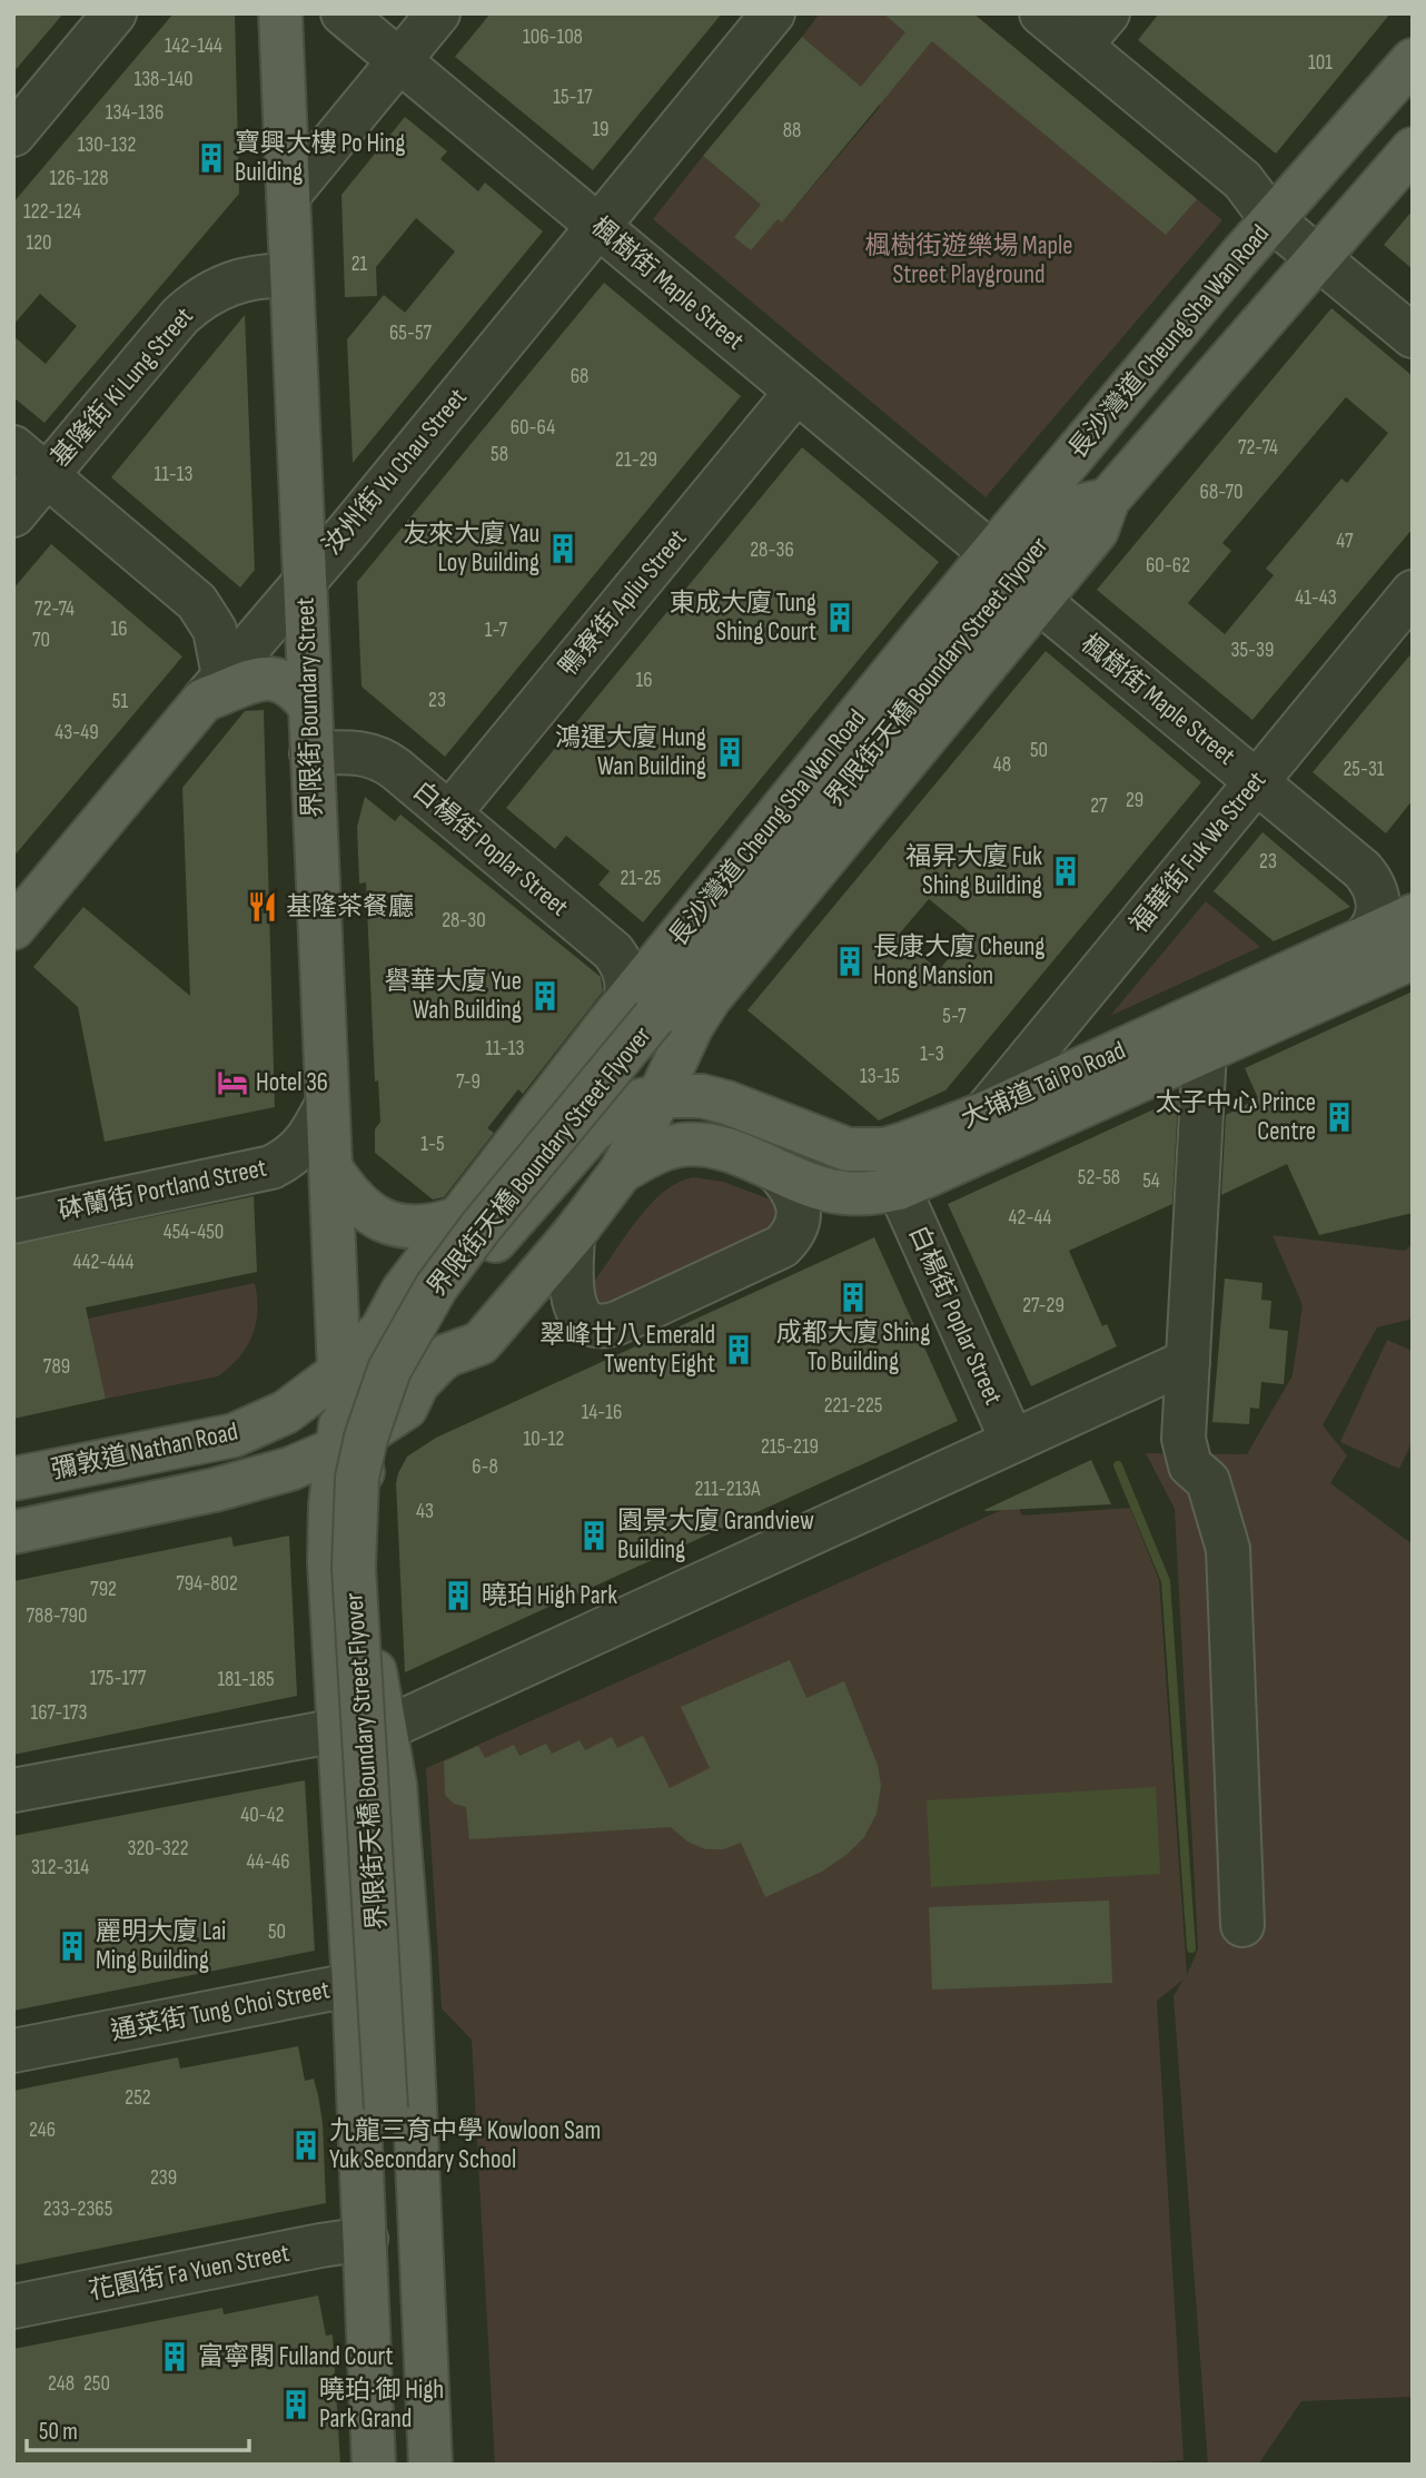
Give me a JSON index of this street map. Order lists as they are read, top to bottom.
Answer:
{
  "streets": {
    "main road": [
      "長沙灣道 Cheung Sha Wan Road",
      "汝州街 Yu Chau Street",
      "界限街天橋 Boundary Street Flyover",
      "界限街 Boundary Street",
      "大埔道 Tai Po Road",
      "彌敦道 Nathan Road"
    ],
    "street": [
      "楓樹街 Maple Street",
      "基隆街 Ki Lung Street",
      "鴨寮街 Apliu Street",
      "白楊街 Poplar Street",
      "福華街 Fuk Wa Street",
      "砵蘭街 Portland Street",
      "通菜街 Tung Choi Street",
      "花園街 Fa Yuen Street"
    ]
  },
  "crossings": [
    ["楓樹街 Maple Street", "長沙灣道 Cheung Sha Wan Road"],
    ["楓樹街 Maple Street", "汝州街 Yu Chau Street"],
    ["楓樹街 Maple Street", "鴨寮街 Apliu Street"],
    ["楓樹街 Maple Street", "福華街 Fuk Wa Street"],
    ["楓樹街 Maple Street", "大埔道 Tai Po Road"],
    ["長沙灣道 Cheung Sha Wan Road", "白楊街 Poplar Street"],
    ["長沙灣道 Cheung Sha Wan Road", "彌敦道 Nathan Road"],
    ["基隆街 Ki Lung Street", "界限街 Boundary Street"],
    ["汝州街 Yu Chau Street", "界限街 Boundary Street"],
    ["鴨寮街 Apliu Street", "白楊街 Poplar Street"],
    ["界限街 Boundary Street", "白楊街 Poplar Street"],
    ["界限街 Boundary Street", "砵蘭街 Portland Street"],
    ["界限街 Boundary Street", "彌敦道 Nathan Road"],
    ["界限街 Boundary Street", "通菜街 Tung Choi Street"],
    ["界限街 Boundary Street", "花園街 Fa Yuen Street"],
    ["白楊街 Poplar Street", "大埔道 Tai Po Road"],
    ["福華街 Fuk Wa Street", "大埔道 Tai Po Road"]
  ],
  "parks": ["楓樹街遊樂場 Maple Street Playground"],
  "places": {
    "building": [
      "寶興大樓 Po Hing Building",
      "友來大廈 Yau Loy Building",
      "東成大廈 Tung Shing Court",
      "鴻運大廈 Hung Wan Building",
      "福昇大廈 Fuk Shing Building",
      "長康大廈 Cheung Hong Mansion",
      "譽華大廈 Yue Wah Building",
      "太子中心 Prince Centre",
      "成都大廈 Shing To Building",
      "翠峰廿八 Emerald Twenty Eight",
      "園景大廈 Grandview Building",
      "曉珀 High Park",
      "麗明大廈 Lai Ming Building",
      "九龍三育中學 Kowloon Sam Yuk Secondary School",
      "富寧閣 Fulland Court",
      "曉珀·御 High Park Grand"
    ],
    "restaurant": ["基隆茶餐廳"],
    "hotel": ["Hotel 36"]
  },
  "house_numbers": [
    "106-108",
    "142-144",
    "101",
    "138-140",
    "15-17",
    "134-136",
    "19",
    "88",
    "130-132",
    "126-128",
    "122-124",
    "120",
    "21",
    "65-57",
    "68",
    "60-64",
    "72-74",
    "58",
    "21-29",
    "11-13",
    "68-70",
    "47",
    "28-36",
    "60-62",
    "41-43",
    "72-74",
    "16",
    "1-7",
    "70",
    "35-39",
    "16",
    "23",
    "51",
    "43-49",
    "50",
    "48",
    "25-31",
    "29",
    "27",
    "23",
    "21-25",
    "28-30",
    "5-7",
    "11-13",
    "1-3",
    "13-15",
    "7-9",
    "1-5",
    "52-58",
    "54",
    "42-44",
    "454-450",
    "442-444",
    "27-29",
    "789",
    "221-225",
    "14-16",
    "10-12",
    "215-219",
    "6-8",
    "211-213A",
    "43",
    "794-802",
    "792",
    "788-790",
    "175-177",
    "181-185",
    "167-173",
    "40-42",
    "320-322",
    "44-46",
    "312-314",
    "50",
    "252",
    "246",
    "239",
    "233-2365",
    "248",
    "250"
  ],
  "scale_bar": "50 m"
}
